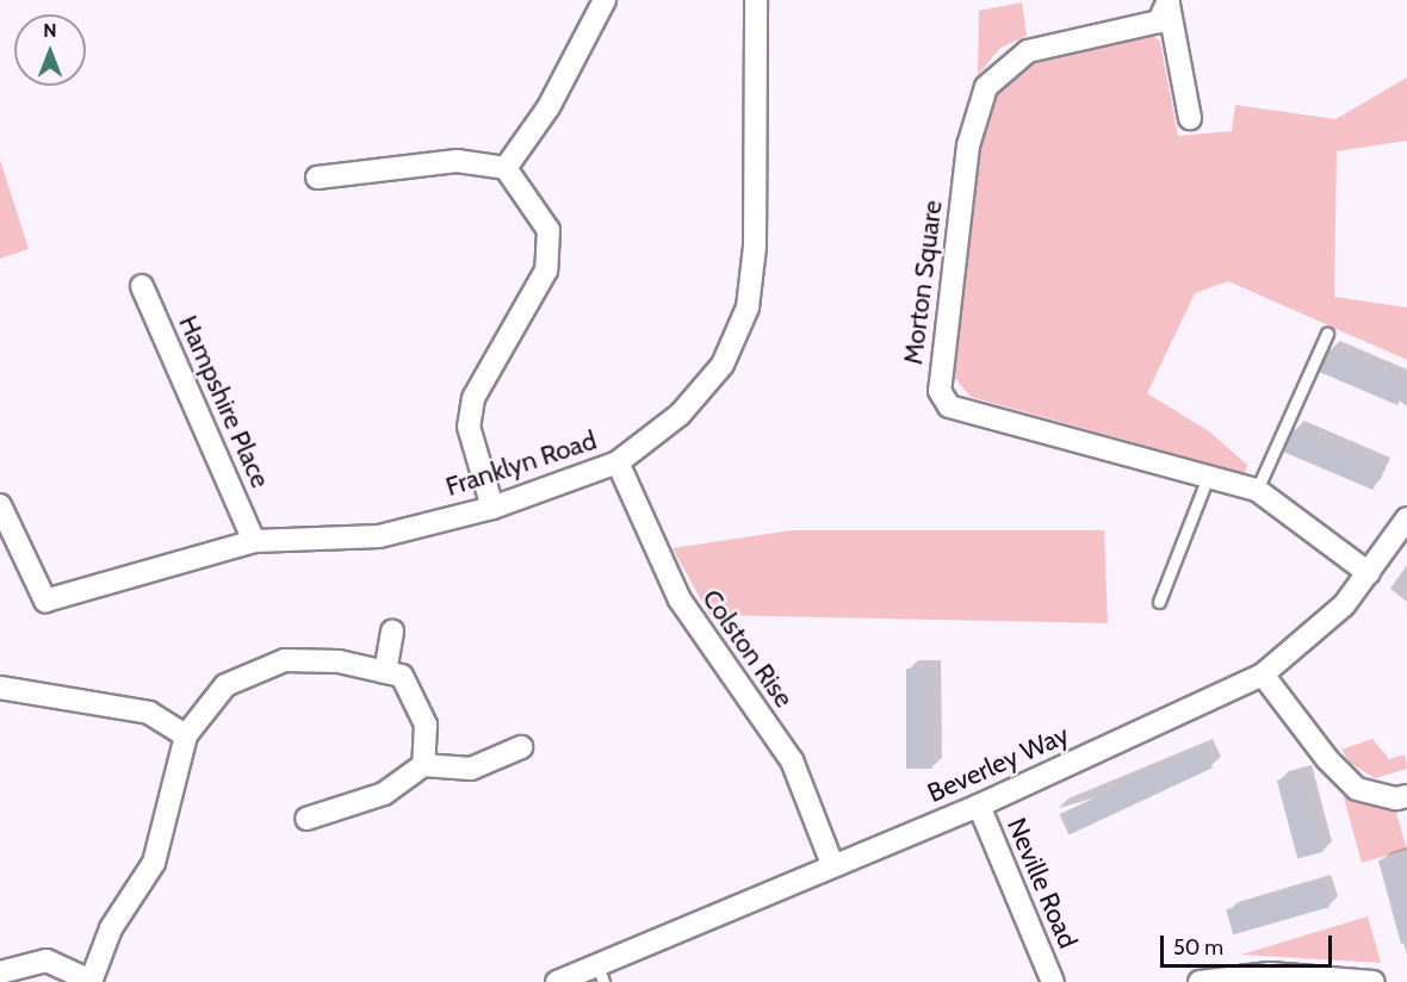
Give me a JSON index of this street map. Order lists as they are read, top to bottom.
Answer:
{
  "streets": {
    "street": [
      "Morton Square",
      "Hampshire Place",
      "Franklyn Road",
      "Colston Rise",
      "Beverley Way",
      "Neville Road"
    ]
  },
  "crossings": [
    ["Morton Square", "Beverley Way"],
    ["Hampshire Place", "Franklyn Road"],
    ["Franklyn Road", "Colston Rise"],
    ["Colston Rise", "Beverley Way"],
    ["Beverley Way", "Neville Road"]
  ],
  "scale_bar": "50 m",
  "north": "top"
}
